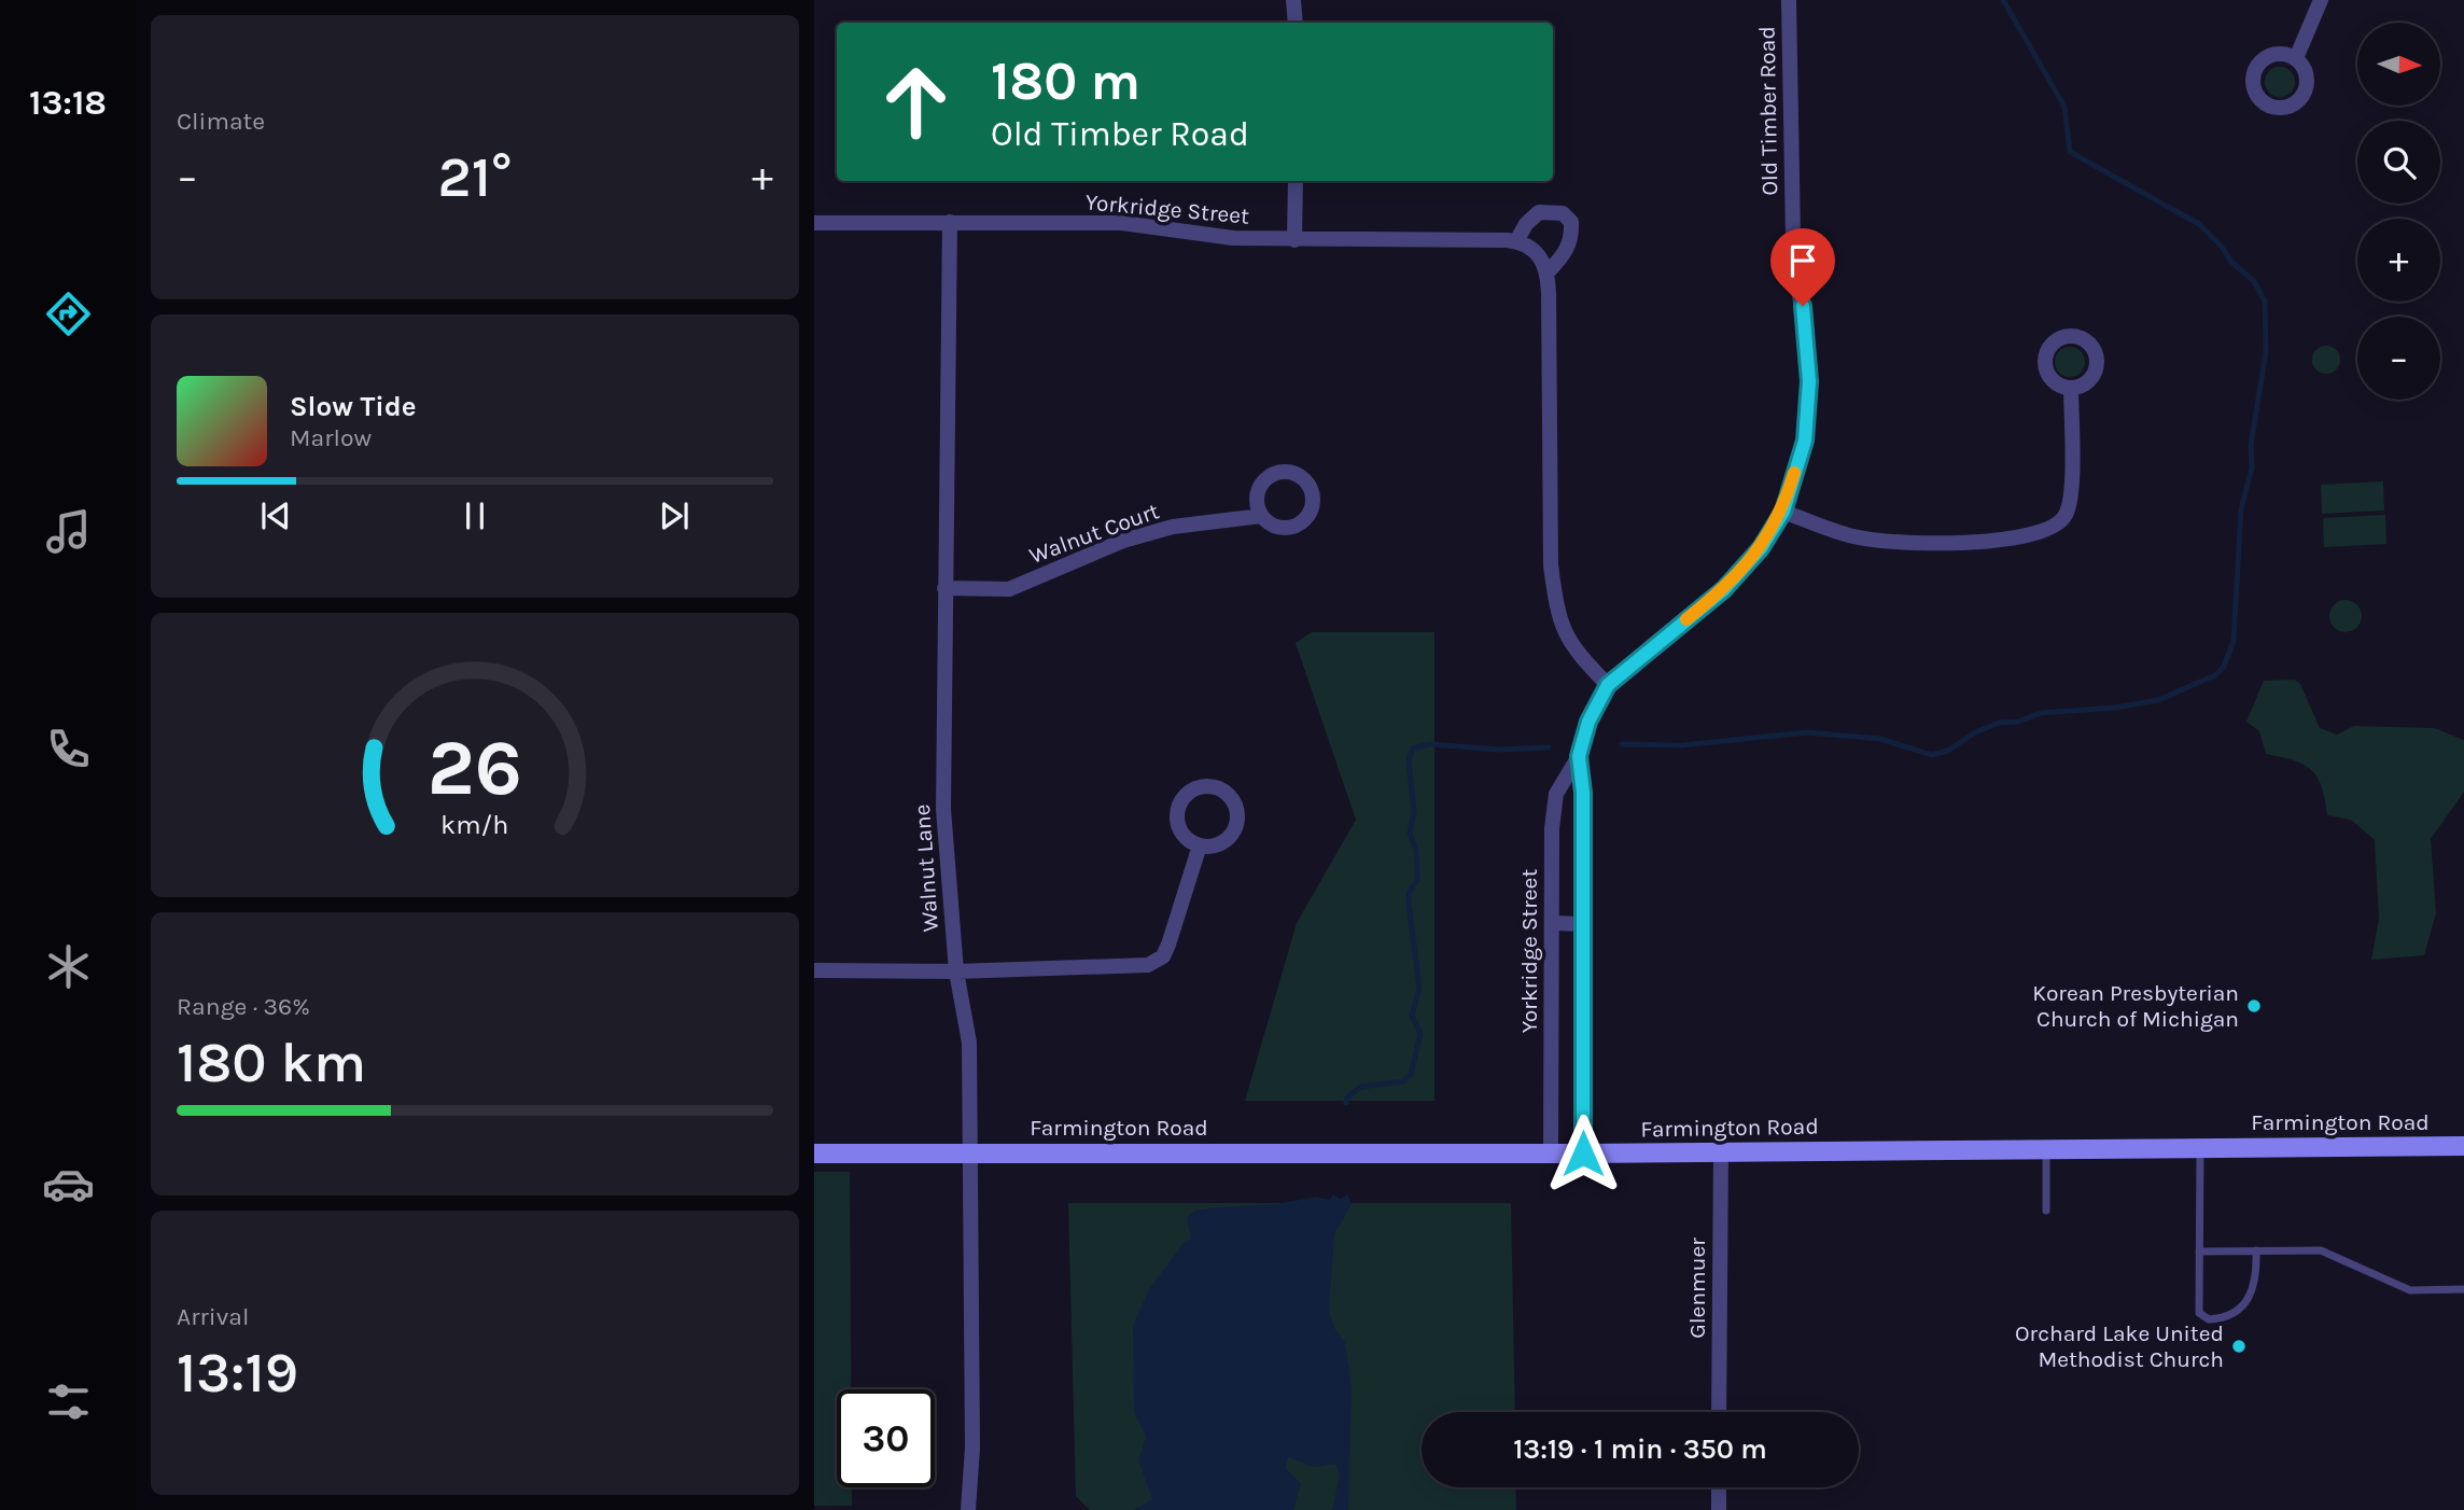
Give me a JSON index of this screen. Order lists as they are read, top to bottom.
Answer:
{
  "streets": {
    "street": [
      "Old Timber Road",
      "Yorkridge Street",
      "Walnut Court",
      "Walnut Lane",
      "Farmington Road",
      "Glenmuer"
    ]
  },
  "crossings": [
    ["Old Timber Road", "Yorkridge Street"],
    ["Yorkridge Street", "Walnut Lane"],
    ["Yorkridge Street", "Farmington Road"],
    ["Walnut Court", "Walnut Lane"],
    ["Walnut Lane", "Farmington Road"],
    ["Farmington Road", "Glenmuer"]
  ],
  "places": ["Korean Presbyterian Church of Michigan", "Orchard Lake United Methodist Church"],
  "north": "right",
  "page": {
    "tabs": "13:18",
    "tile": [
      "Climate",
      ["Range · 36%", "180 km"],
      ["Arrival", "13:19"]
    ],
    "map_buttons": ["+", "−"],
    "turn": ["180 m", "Old Timber Road"],
    "heat": ["−", "21°", "+"],
    "song": ["Slow Tide", "Marlow"],
    "limit": "30",
    "trip": "13:19 · 1 min · 350 m",
    "gauge": ["26", "km/h"]
  }
}
